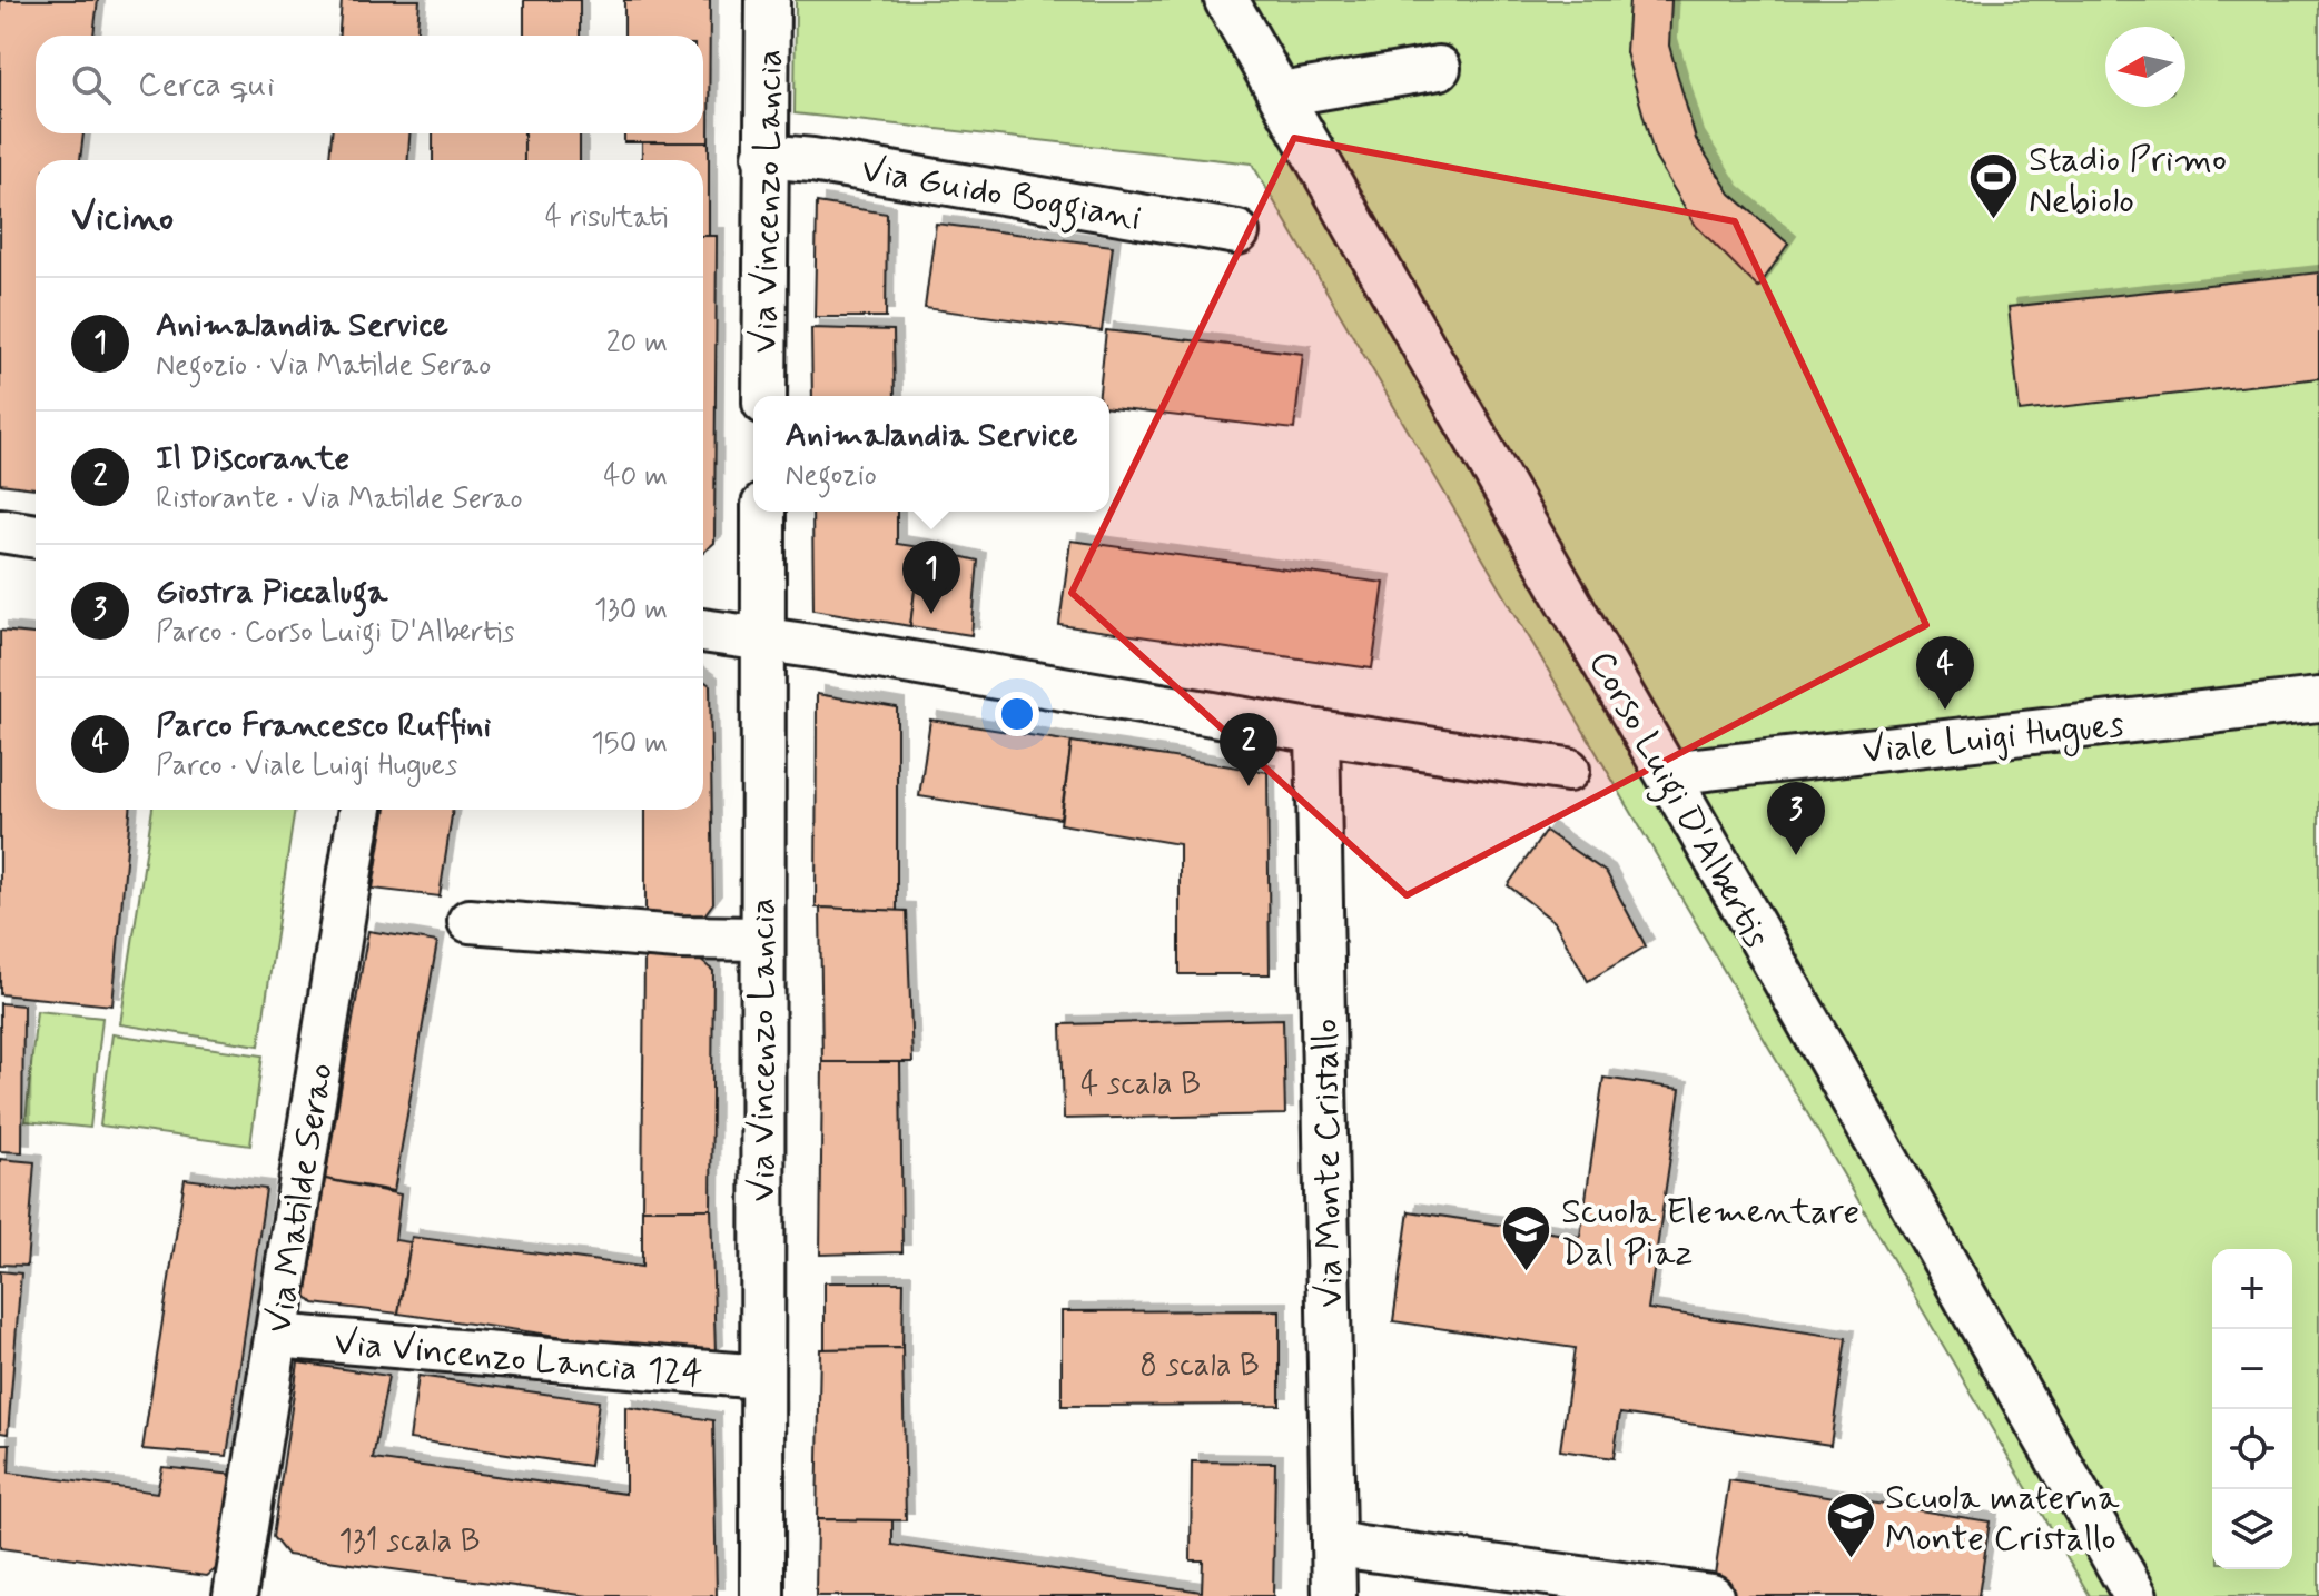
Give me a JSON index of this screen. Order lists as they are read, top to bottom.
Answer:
{
  "streets": {
    "street": [
      "Via Guido Boggiani",
      "Via Vincenzo Lancia",
      "Viale Luigi Hugues",
      "Corso Luigi D'Albertis",
      "Via Monte Cristallo",
      "Via Matilde Serao",
      "Via Vincenzo Lancia 124"
    ]
  },
  "crossings": [
    ["Via Guido Boggiani", "Via Vincenzo Lancia"],
    ["Via Vincenzo Lancia", "Via Vincenzo Lancia 124"],
    ["Viale Luigi Hugues", "Corso Luigi D'Albertis"],
    ["Via Matilde Serao", "Via Vincenzo Lancia 124"]
  ],
  "places": {
    "sports": ["Stadio Primo Nebiolo"],
    "school or university": ["Scuola Elementare Dal Piaz", "Scuola materna Monte Cristallo"]
  },
  "house_numbers": ["4 scala B", "8 scala B", "131 scala B"],
  "north": "left",
  "page": {
    "search": "Cerca qui",
    "heading": ["Vicino", "4 risultati"],
    "list": [
      {
        "mark": "1",
        "name": "Animalandia Service",
        "note": "Negozio · Via Matilde Serao",
        "value": "20 m"
      },
      {
        "mark": "2",
        "name": "Il Discorante",
        "note": "Ristorante · Via Matilde Serao",
        "value": "40 m"
      },
      {
        "mark": "3",
        "name": "Giostra Piccaluga",
        "note": "Parco · Corso Luigi D'Albertis",
        "value": "130 m"
      },
      {
        "mark": "4",
        "name": "Parco Francesco Ruffini",
        "note": "Parco · Viale Luigi Hugues",
        "value": "150 m"
      }
    ],
    "popup": ["Animalandia Service", "Negozio"],
    "pins": [
      "1",
      "4",
      "2",
      "3"
    ],
    "map_buttons": ["+", "−"]
  }
}
